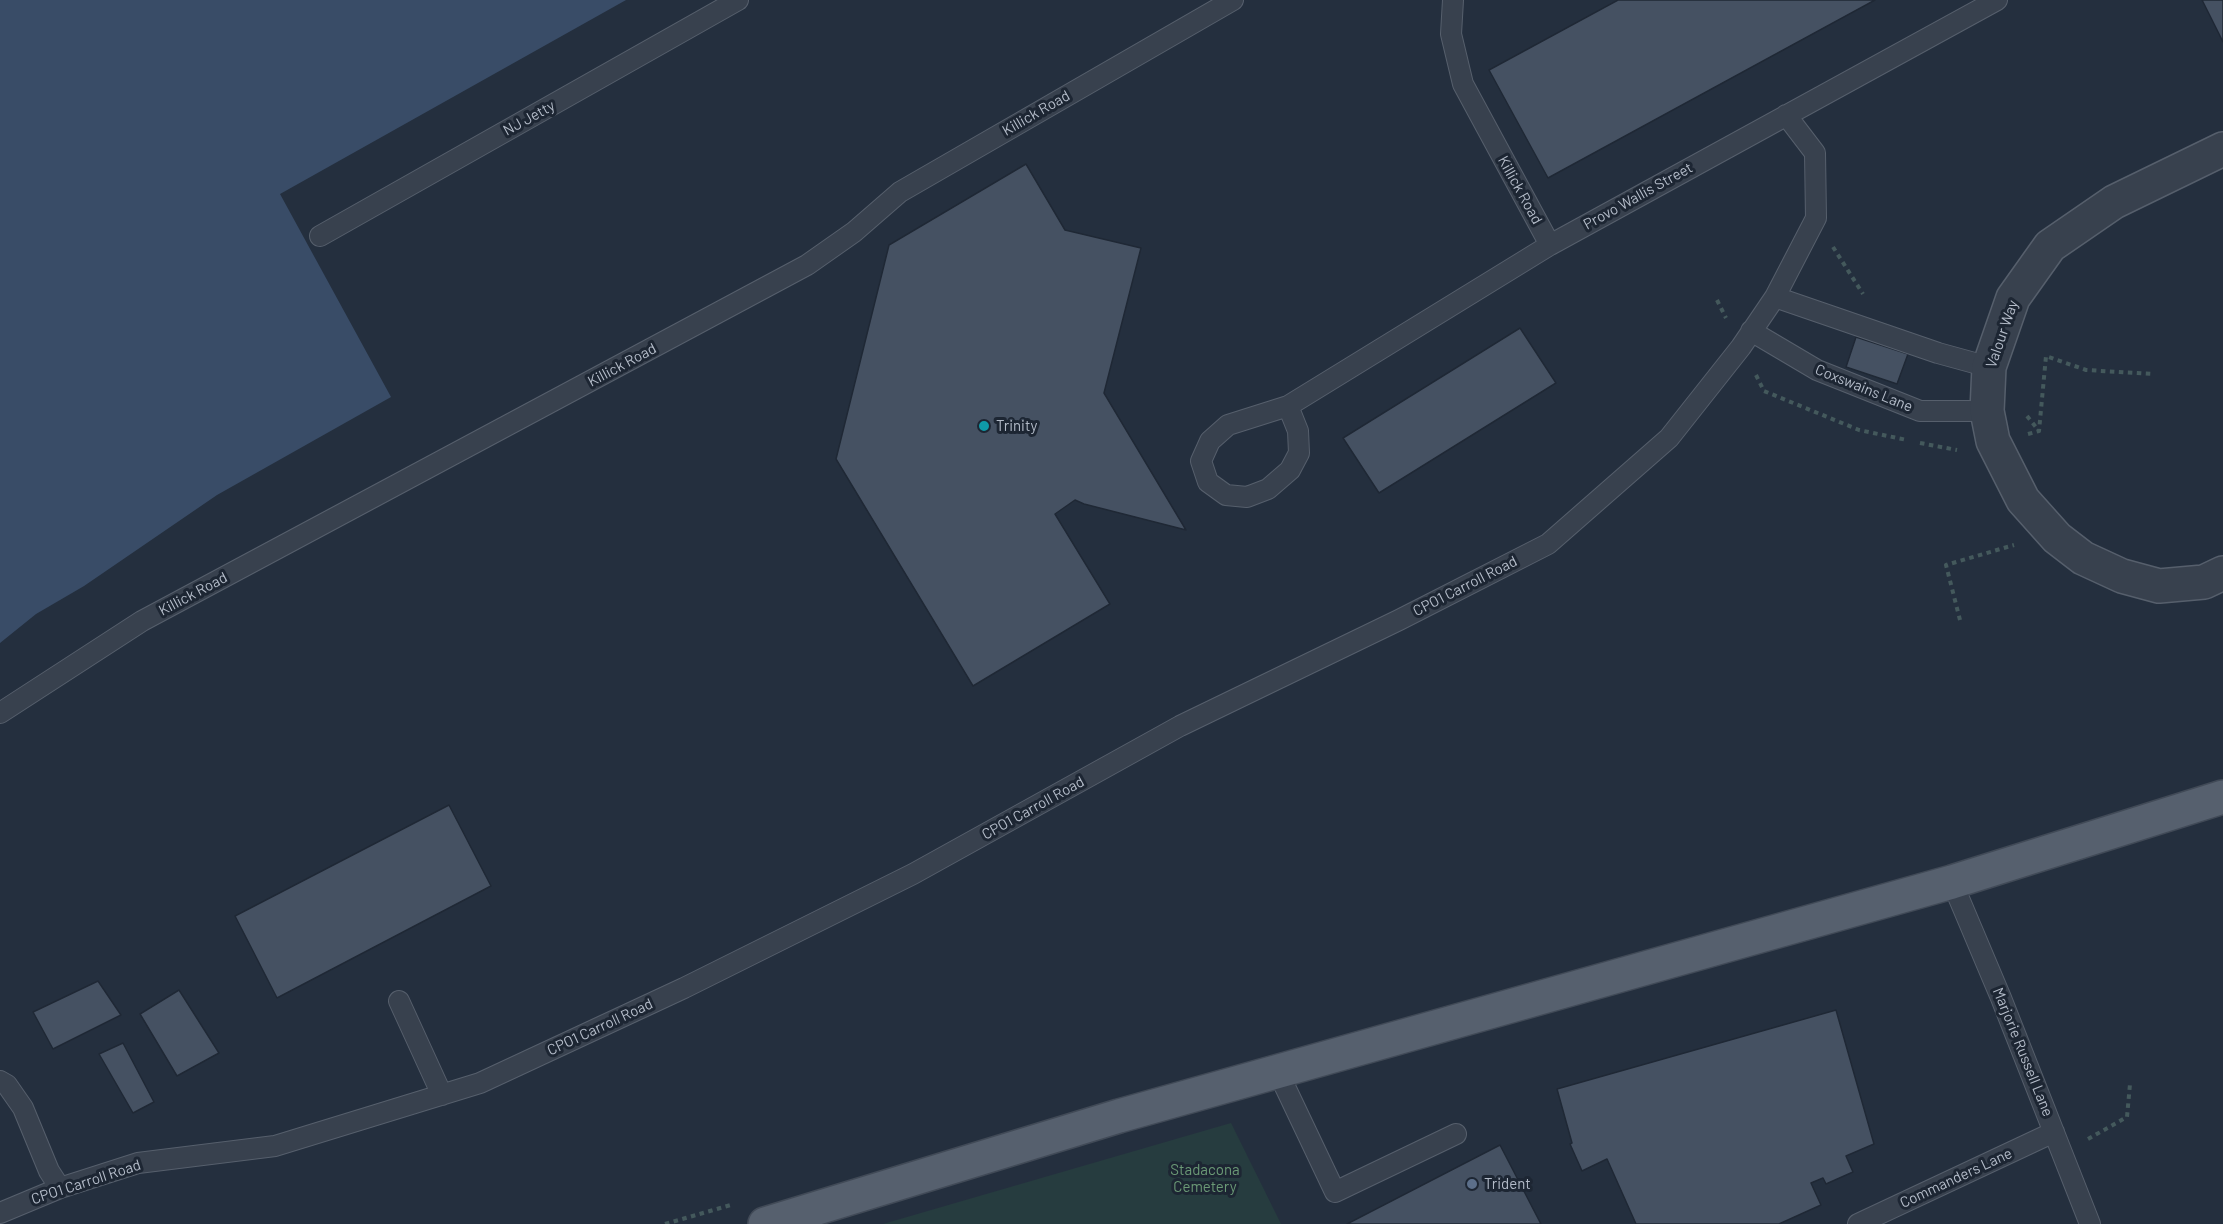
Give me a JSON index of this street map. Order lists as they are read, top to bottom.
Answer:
{
  "streets": {
    "street": ["Valour Way"],
    "lane": [
      "Killick Road",
      "NJ Jetty",
      "Provo Wallis Street",
      "Coxswains Lane",
      "CPO1 Carroll Road",
      "Marjorie Russell Lane",
      "Commanders Lane"
    ]
  },
  "crossings": [
    ["Killick Road", "Provo Wallis Street"],
    ["Provo Wallis Street", "CPO1 Carroll Road"],
    ["Valour Way", "Coxswains Lane"],
    ["Coxswains Lane", "CPO1 Carroll Road"],
    ["Marjorie Russell Lane", "Commanders Lane"]
  ],
  "parks": ["Stadacona Cemetery"],
  "places": ["Trinity", "Trident"]
}
